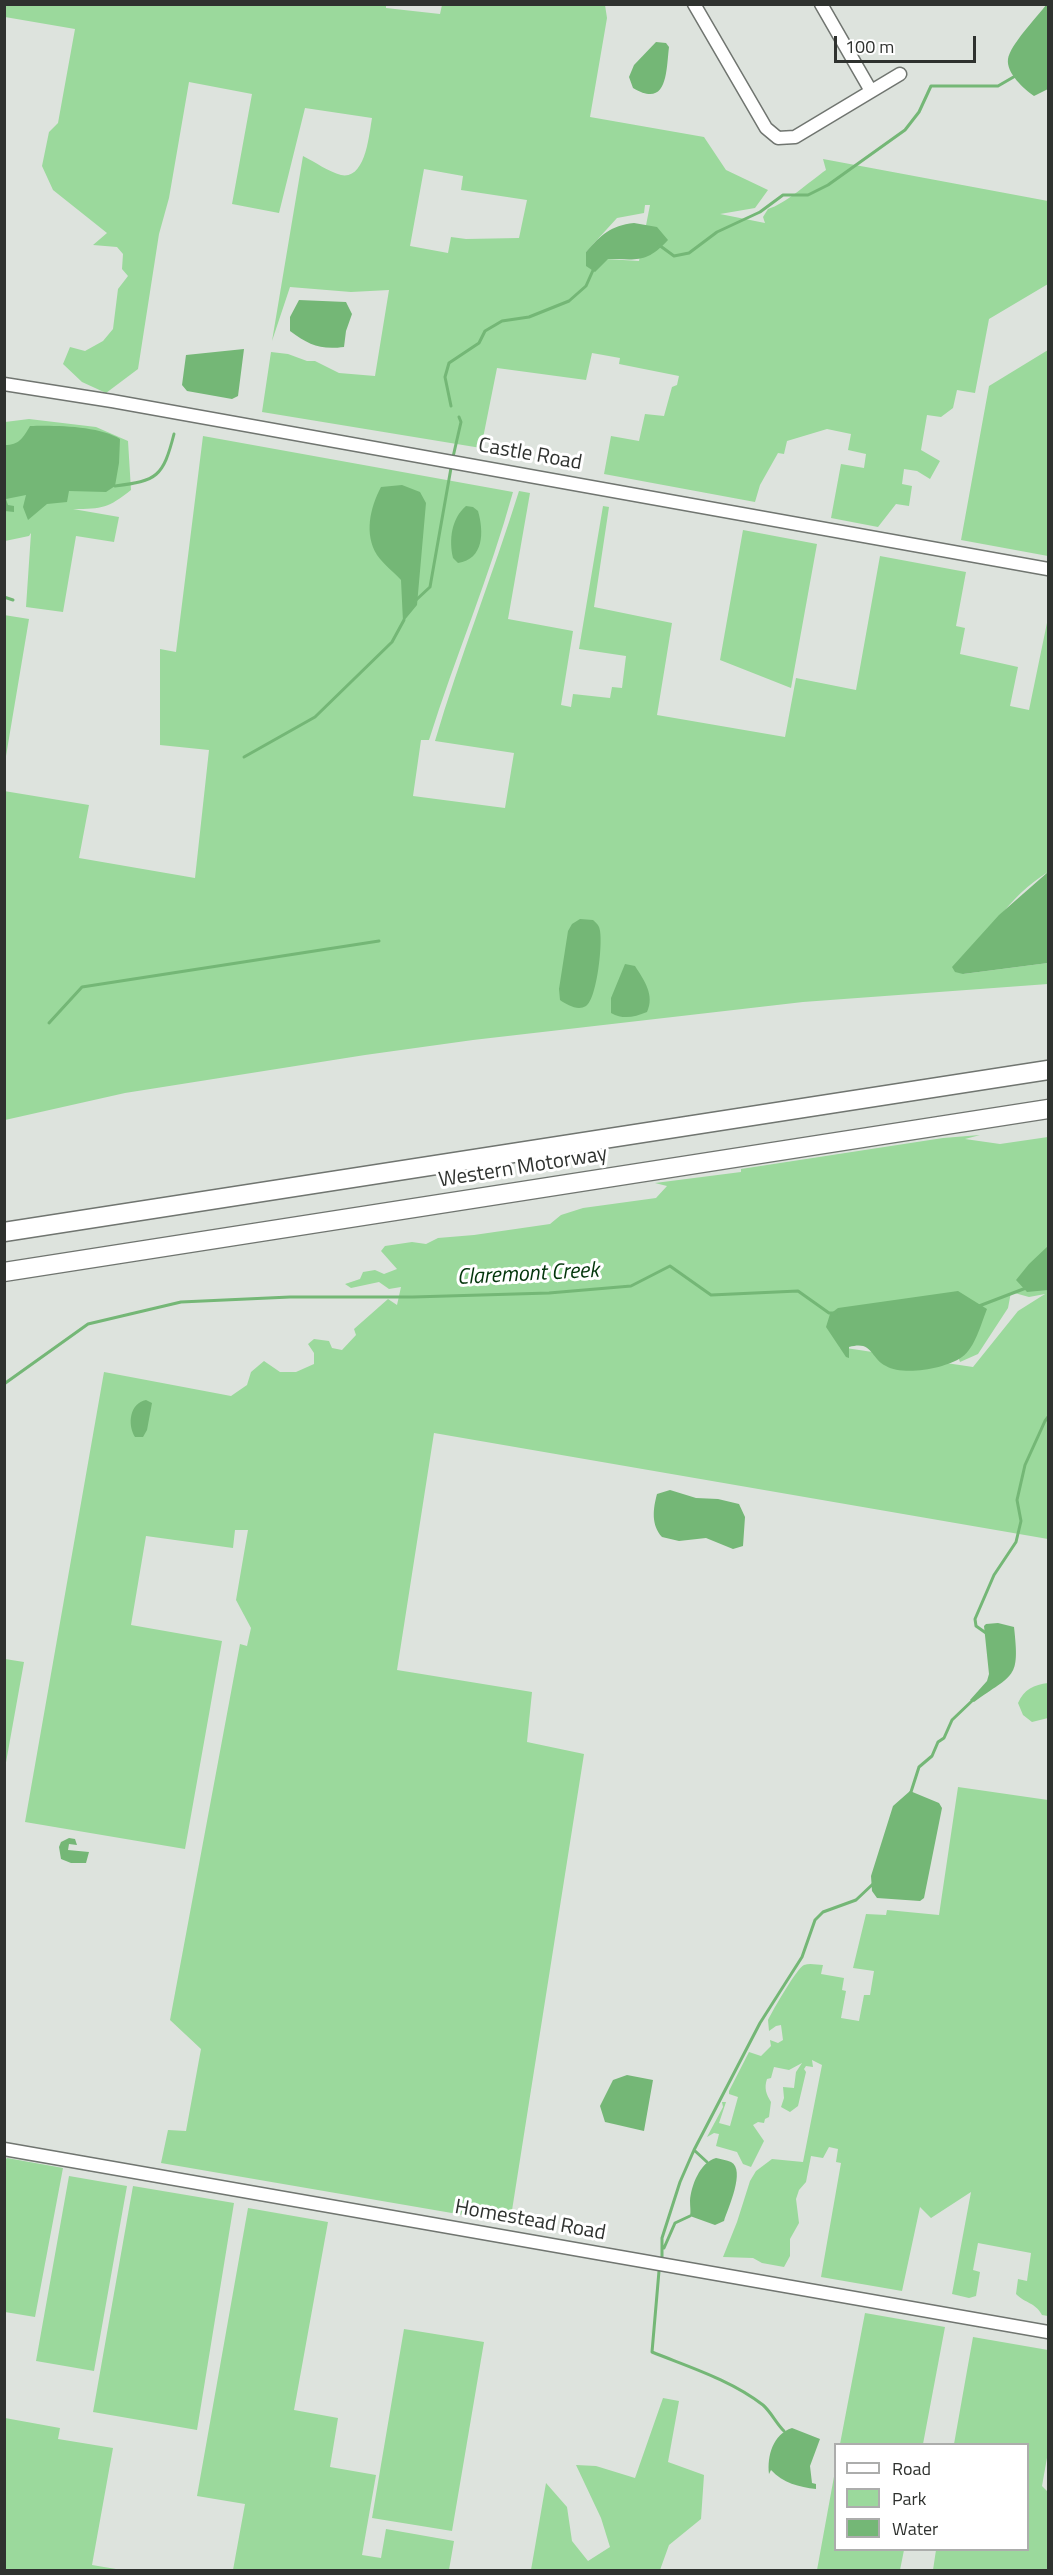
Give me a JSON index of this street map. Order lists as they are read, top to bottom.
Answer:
{
  "streets": {
    "highway": ["Western Motorway"],
    "street": ["Castle Road", "Homestead Road"]
  },
  "water": ["Claremont Creek"],
  "legend": ["Road", "Park", "Water"],
  "scale_bar": "100 m"
}
